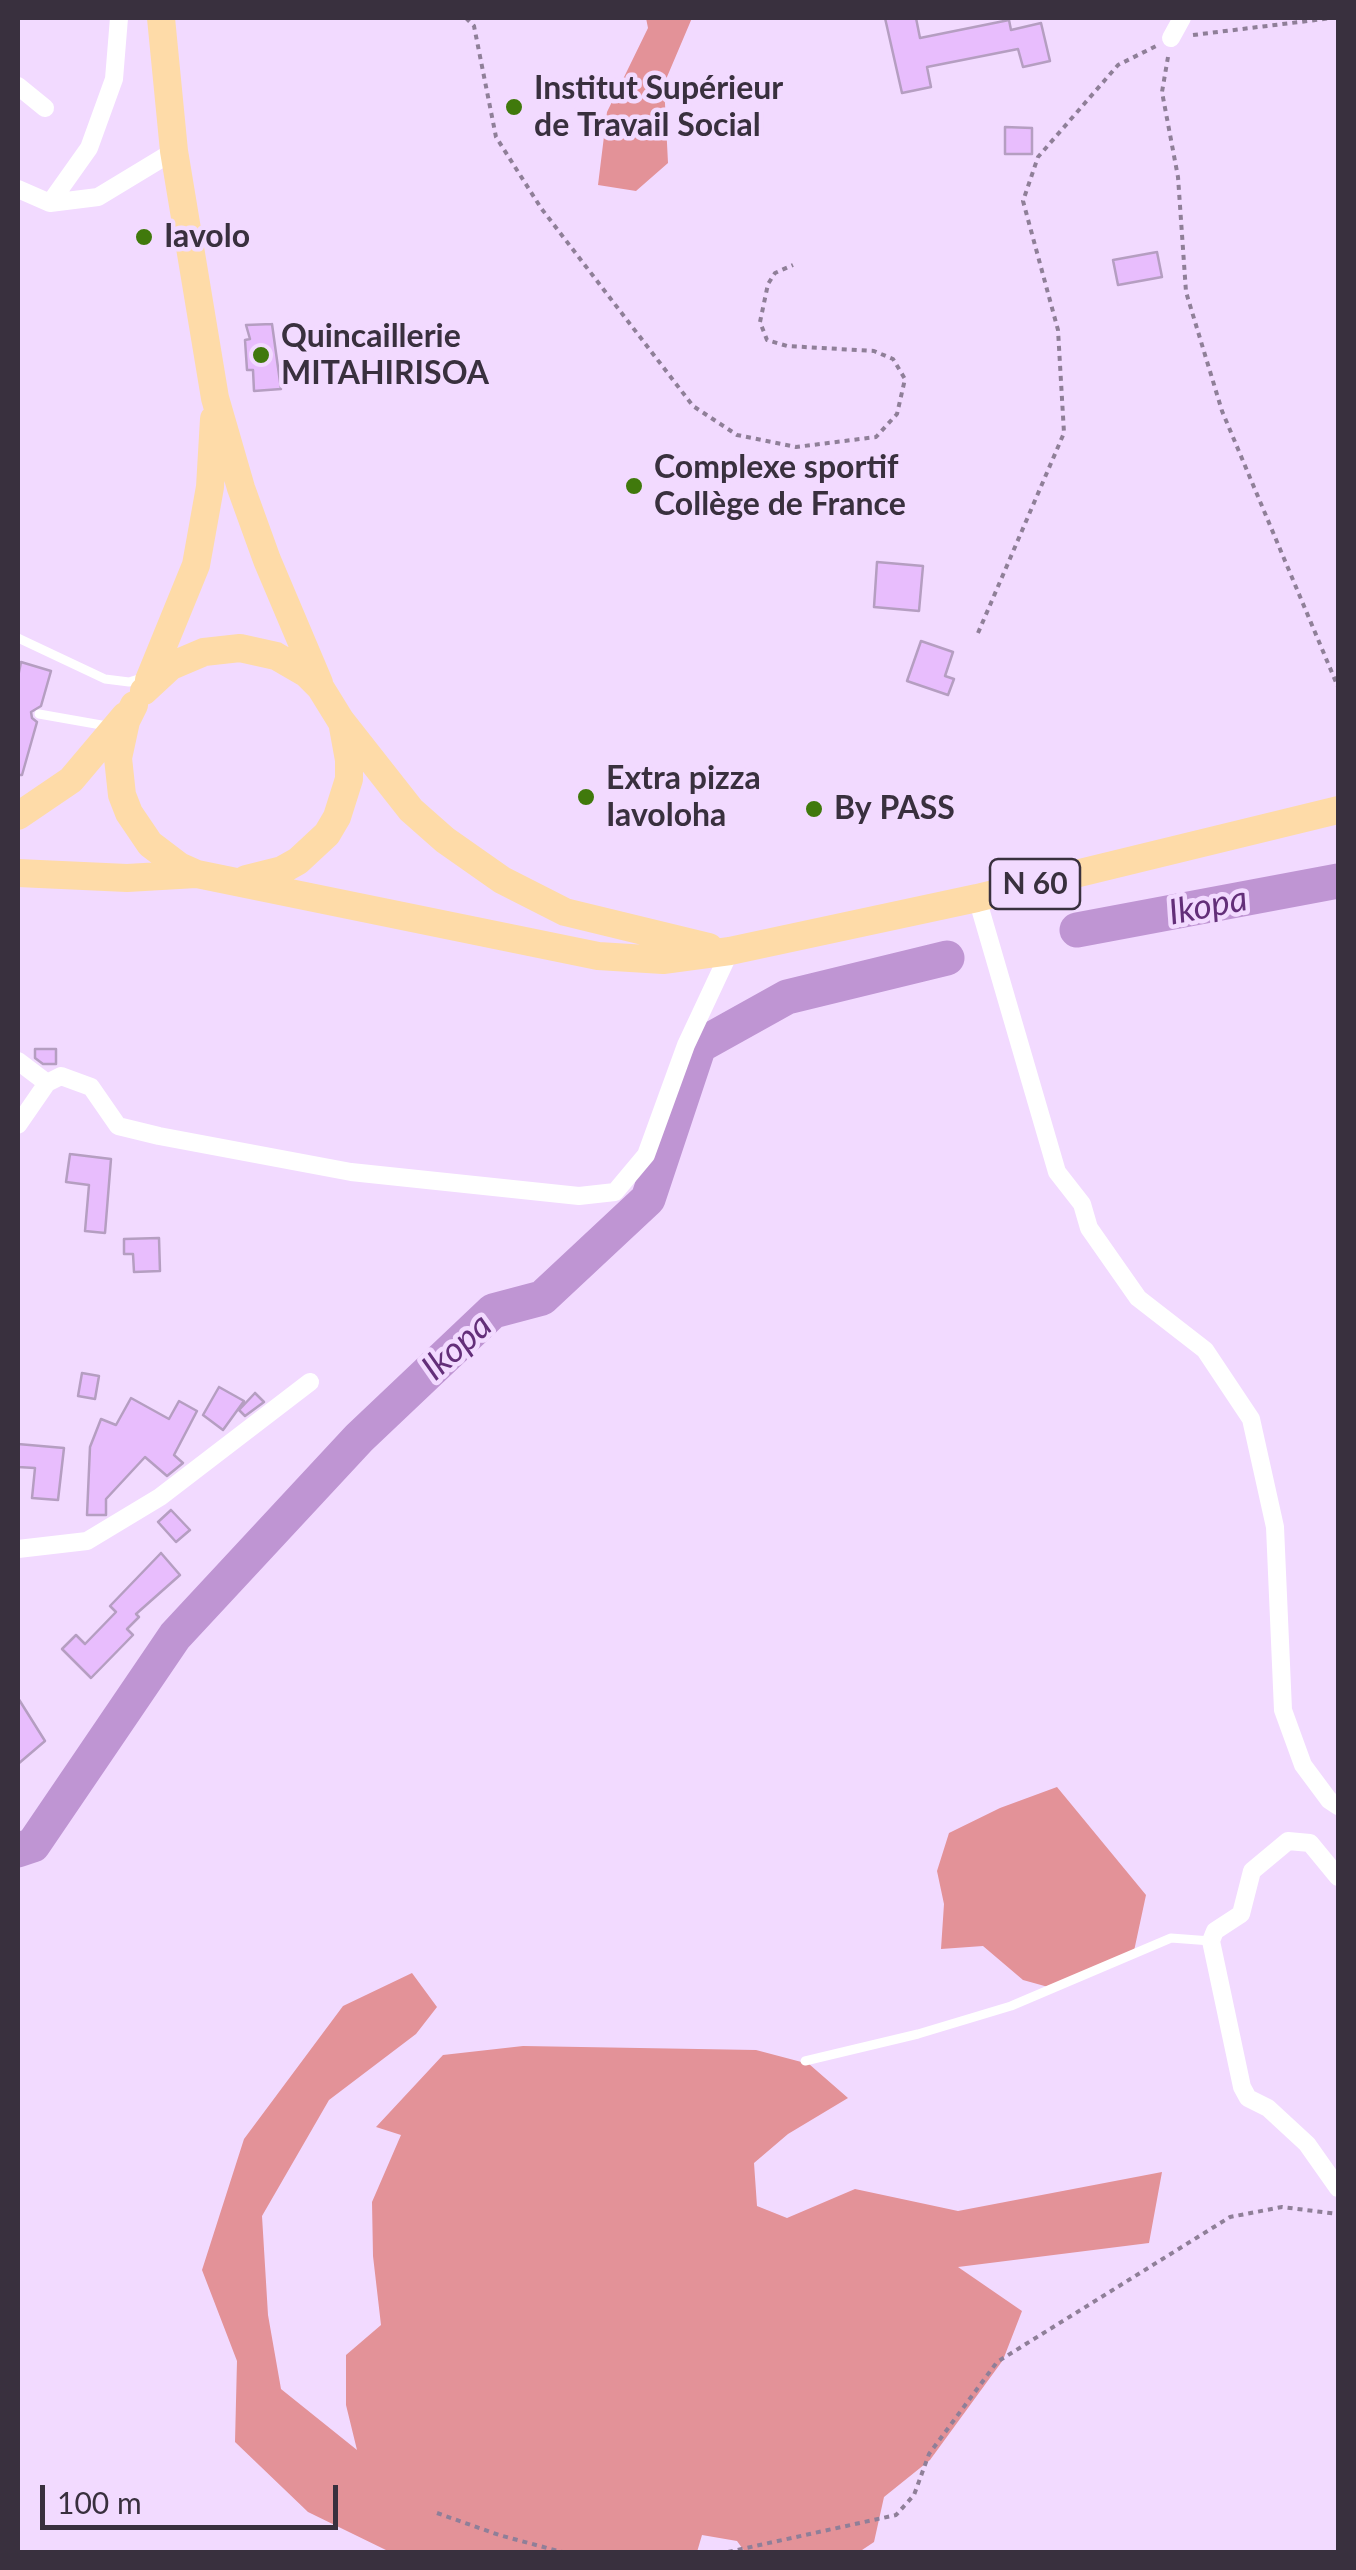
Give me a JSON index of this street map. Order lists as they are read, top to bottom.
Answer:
{
  "streets": {
    "main road": ["N 60"]
  },
  "water": ["Ikopa"],
  "places": [
    "Institut Supérieur de Travail Social",
    "Iavolo",
    "Quincaillerie MITAHIRISOA",
    "Complexe sportif Collège de France",
    "Extra pizza Iavoloha",
    "By PASS"
  ],
  "scale_bar": "100 m"
}
